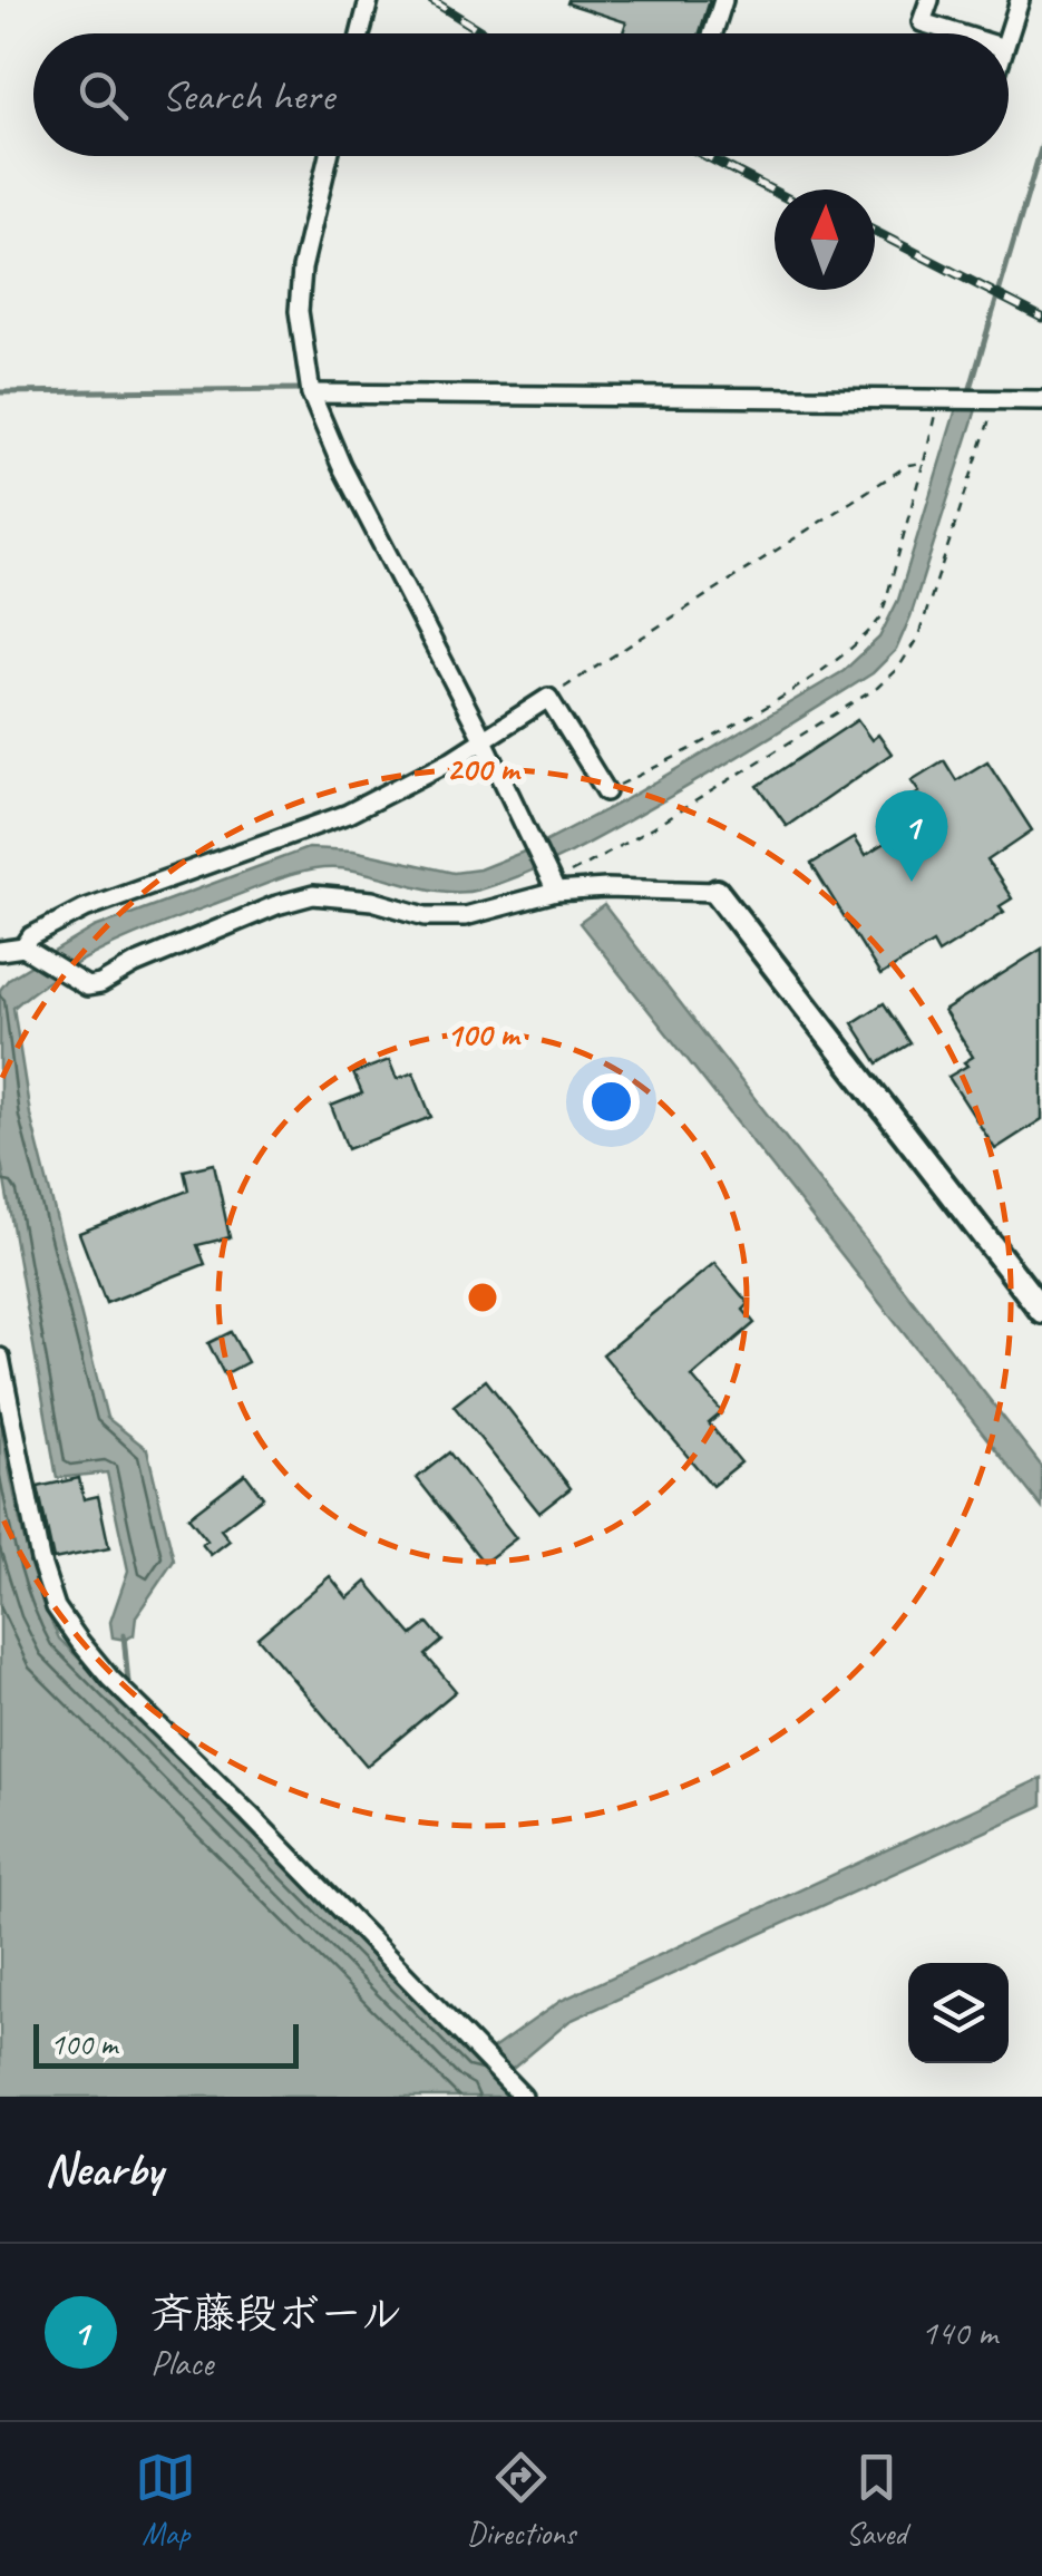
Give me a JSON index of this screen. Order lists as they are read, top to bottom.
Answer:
{
  "scale_bar": "100 m",
  "north": "top",
  "page": {
    "search": "Search here",
    "pins": "1",
    "scale": "100 m",
    "heading": "Nearby",
    "list": [
      {
        "mark": "1",
        "name": "斉藤段ボール",
        "note": "Place",
        "value": "140 m"
      }
    ],
    "nav": ["Map", "Directions", "Saved"]
  },
  "rings": ["200 m", "100 m"]
}
